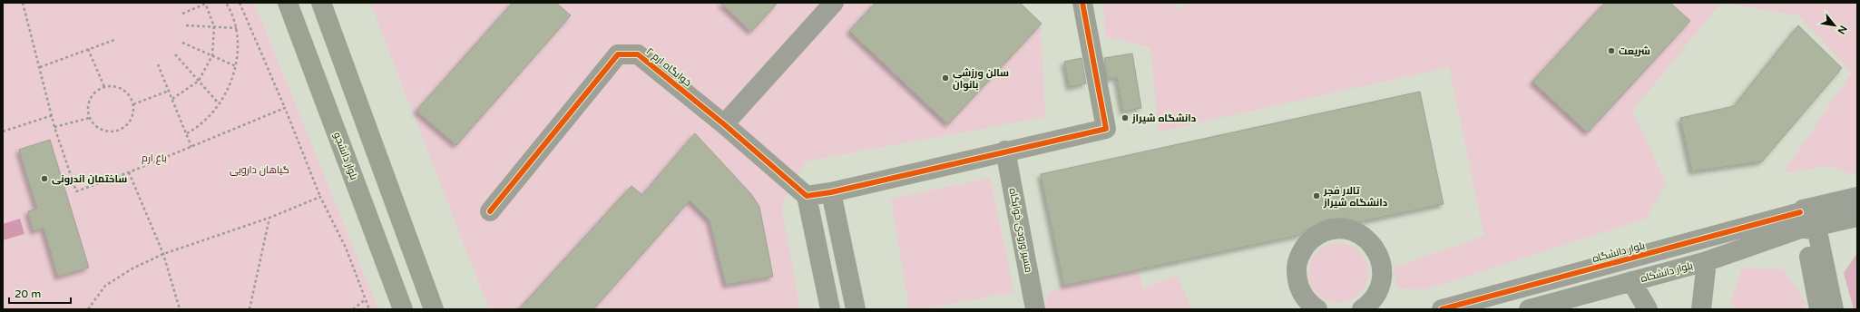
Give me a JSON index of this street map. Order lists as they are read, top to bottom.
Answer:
{
  "streets": {
    "main road": ["بلوار دانشجو"],
    "street": [
      "خوابگاه ارم ۲",
      "مسیر ورودی خوابگاه",
      "بلوار دانشگاه",
      "بلوار دانشکاه"
    ]
  },
  "crossings": [
    ["بلوار دانشگاه", "بلوار دانشکاه"]
  ],
  "parks": ["باغ ارم", "گیاهان دارویی"],
  "places": [
    "شریعت",
    "سالن ورزشی بانوان",
    "دانشگاه شیراز",
    "ساختمان اندرونی",
    "تالار فجر دانشگاه شیراز"
  ],
  "scale_bar": "20 m",
  "north": "bottom right"
}
